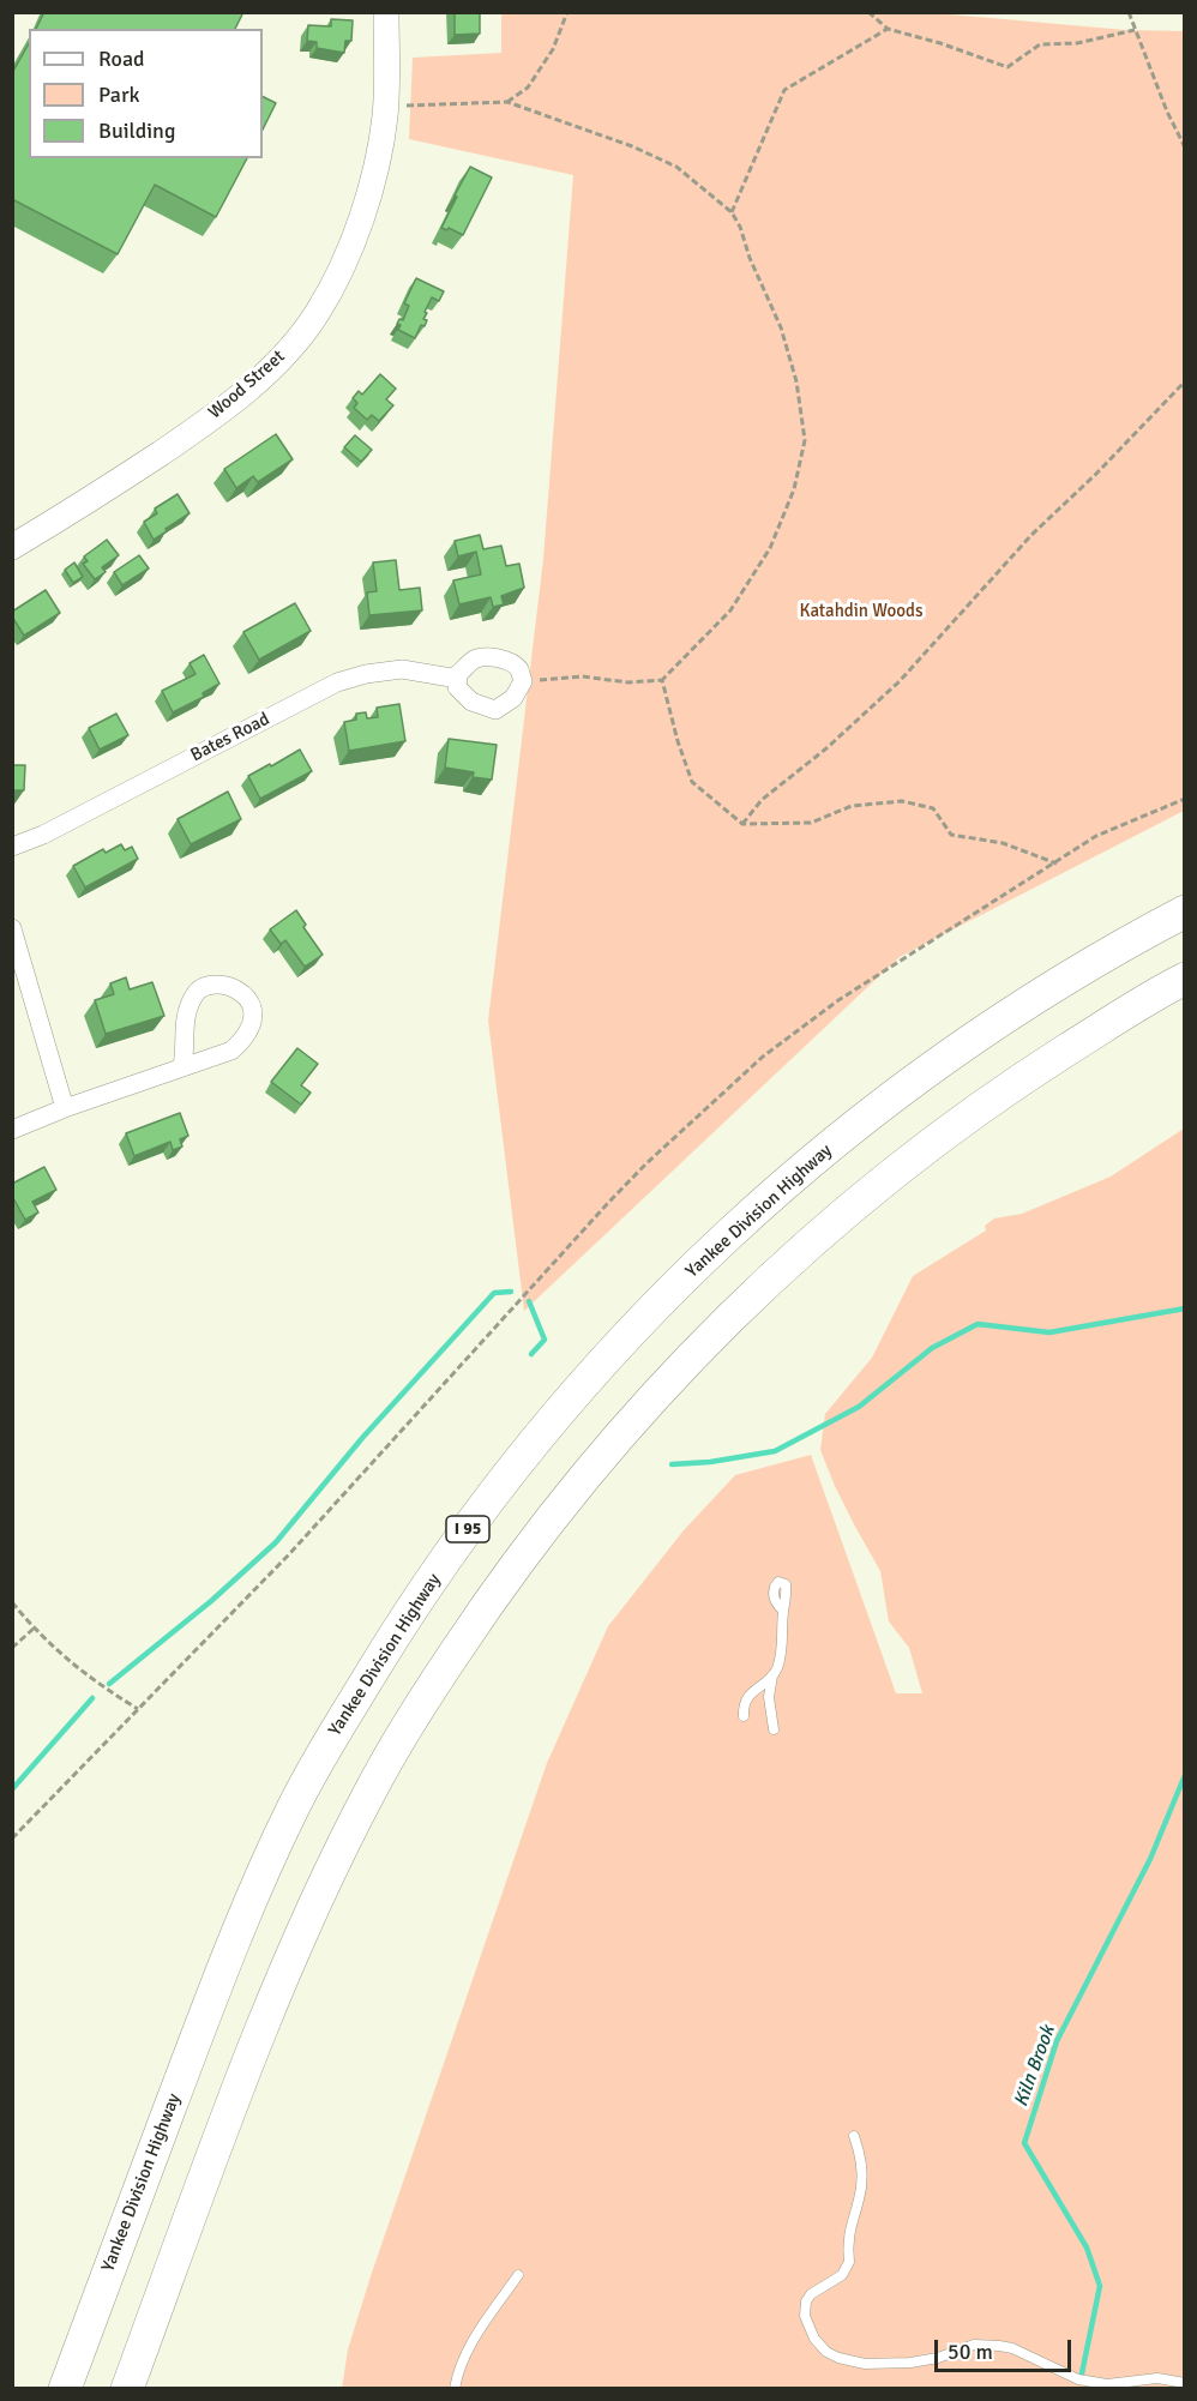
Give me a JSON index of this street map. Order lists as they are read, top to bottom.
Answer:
{
  "streets": {
    "highway": ["Yankee Division Highway", "I 95"],
    "street": ["Wood Street", "Bates Road"]
  },
  "water": ["Kiln Brook"],
  "parks": ["Katahdin Woods"],
  "legend": ["Road", "Park", "Building"],
  "scale_bar": "50 m"
}
